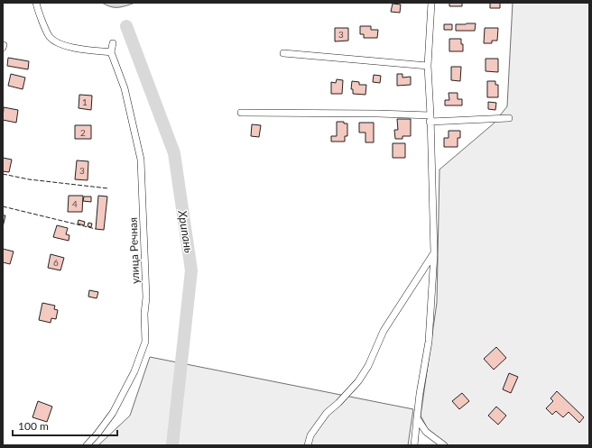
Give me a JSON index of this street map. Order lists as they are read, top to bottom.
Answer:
{
  "streets": {
    "street": ["улица Речная"]
  },
  "water": ["Хрипань"],
  "house_numbers": [
    "3",
    "1",
    "2",
    "3",
    "4",
    "6"
  ],
  "scale_bar": "100 m"
}
